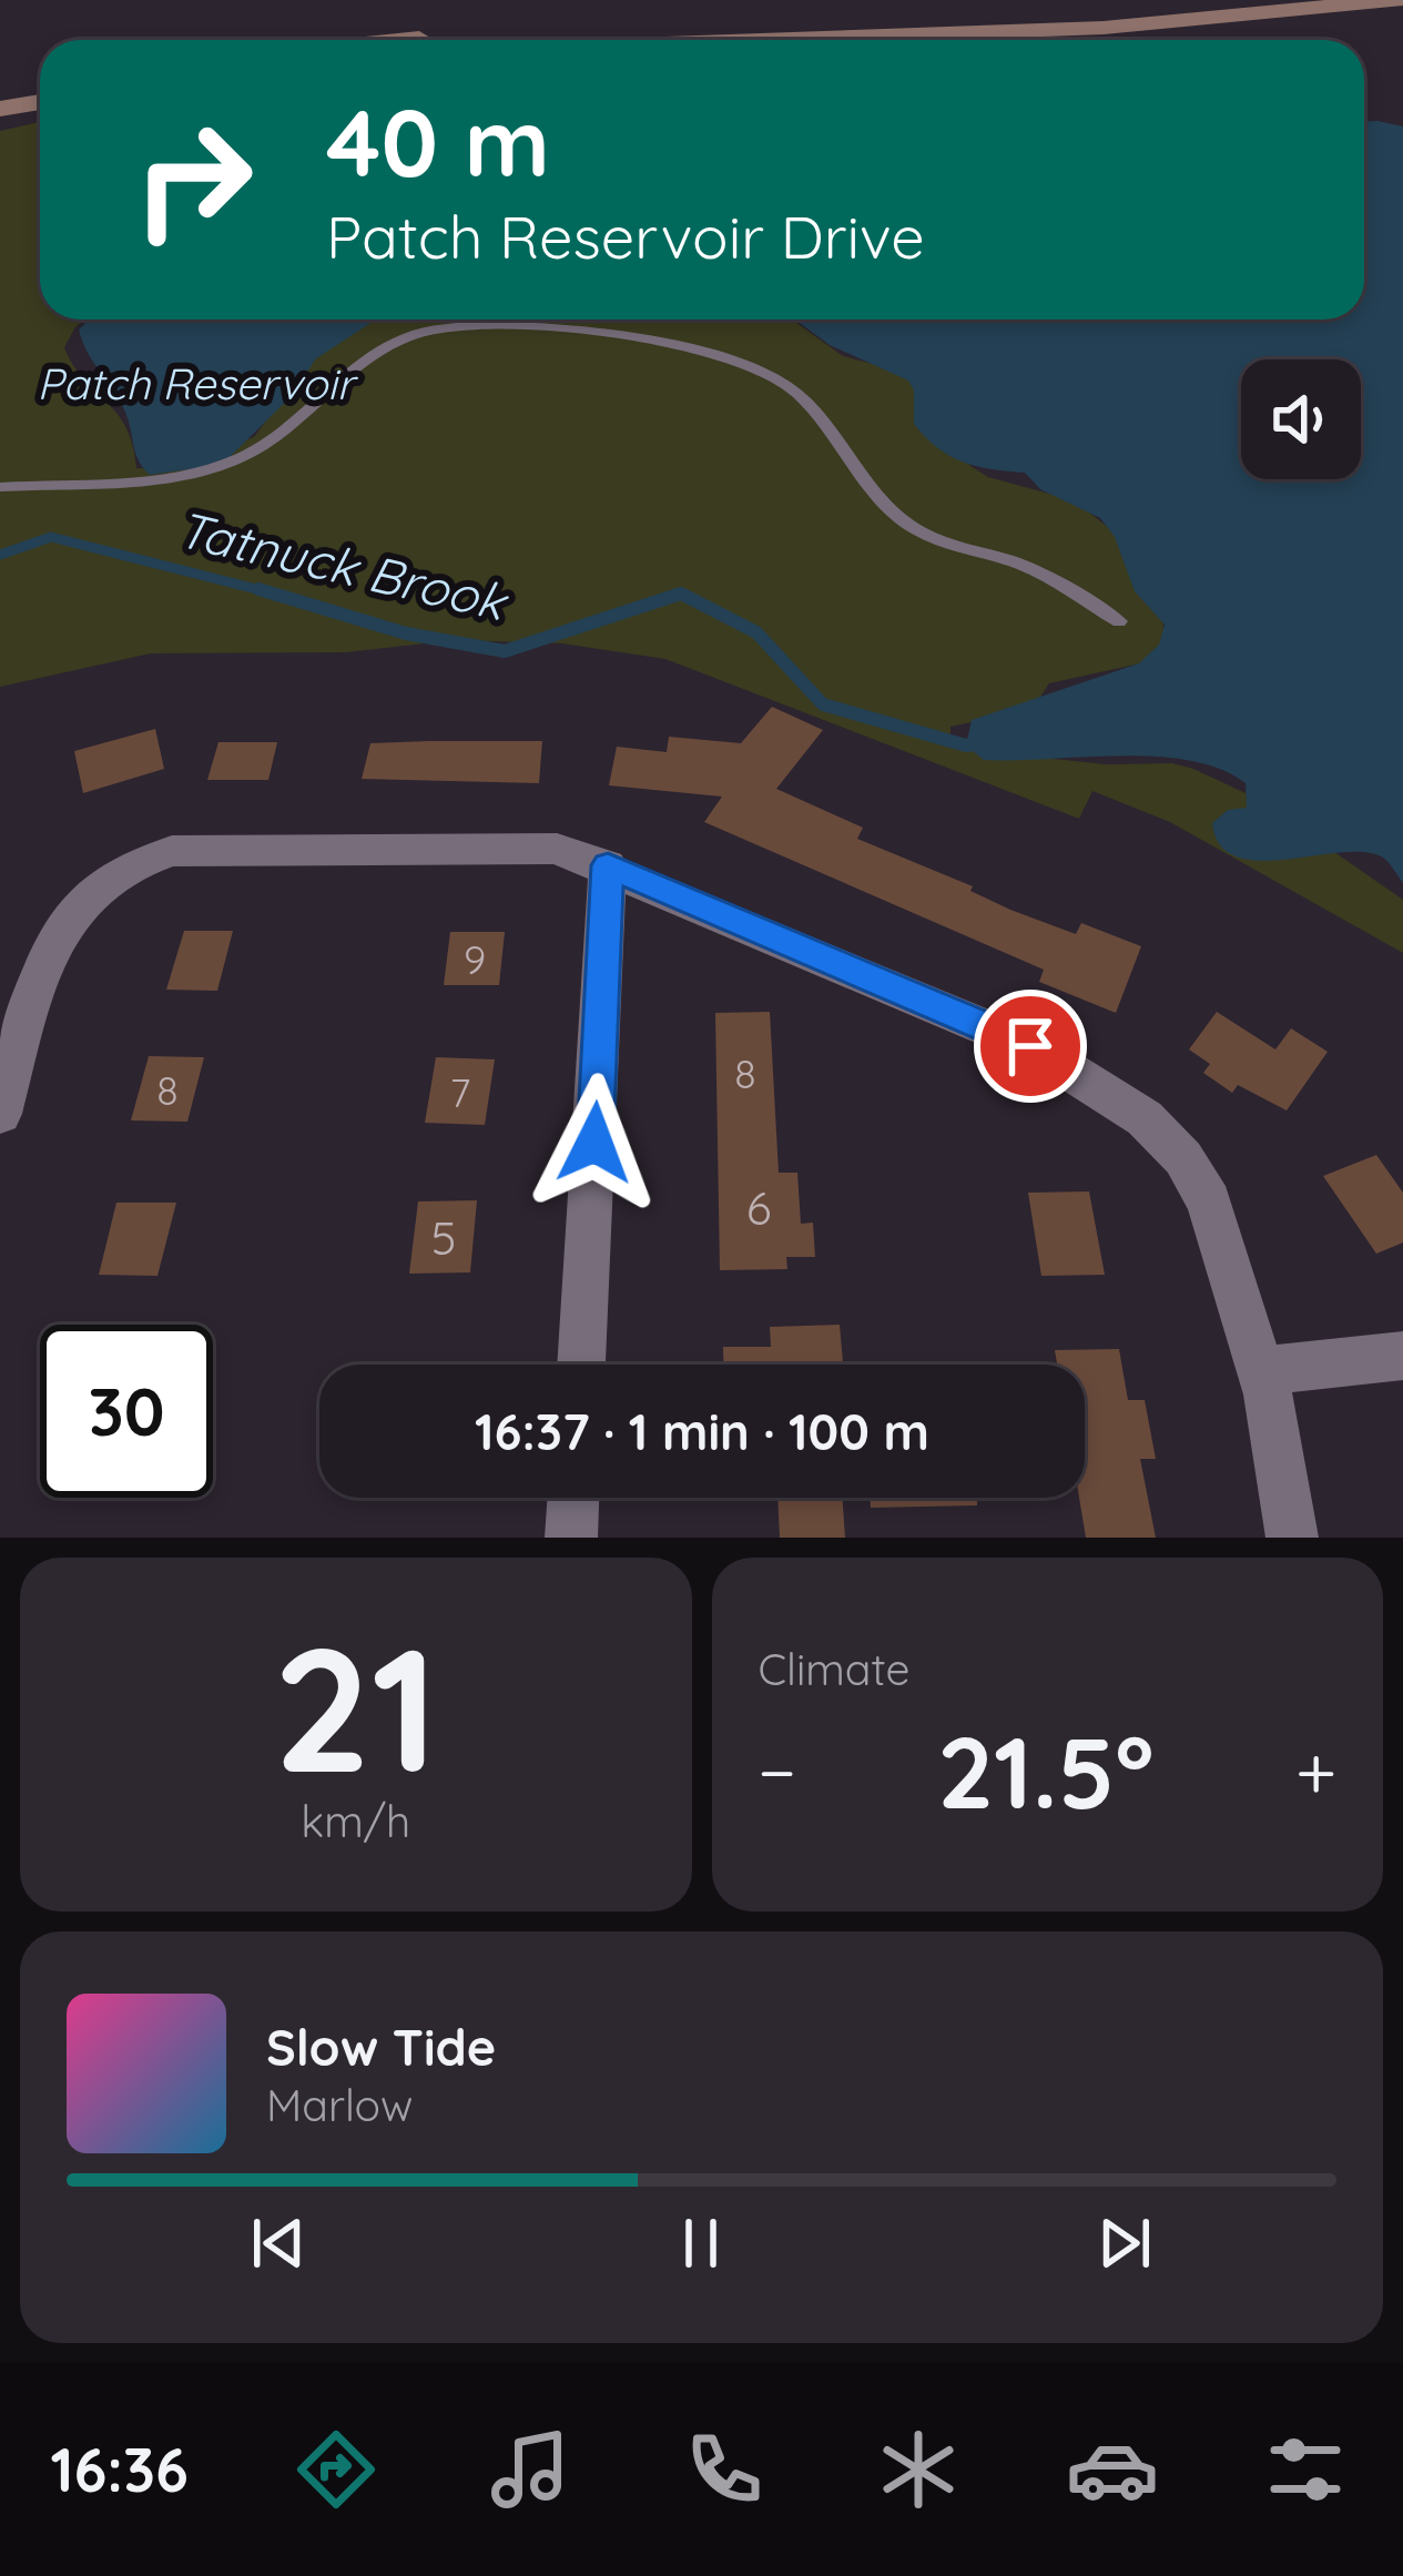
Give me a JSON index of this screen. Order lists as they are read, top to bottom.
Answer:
{
  "water": ["Patch Reservoir", "Tatnuck Brook"],
  "house_numbers": [
    "9",
    "8",
    "8",
    "7",
    "6",
    "5"
  ],
  "page": {
    "turn": ["40 m", "Patch Reservoir Drive"],
    "limit": "30",
    "trip": "16:37 · 1 min · 100 m",
    "tile": [
      ["21", "km/h"],
      "Climate"
    ],
    "heat": ["−", "21.5°", "+"],
    "song": ["Slow Tide", "Marlow"],
    "tabs": "16:36"
  }
}
